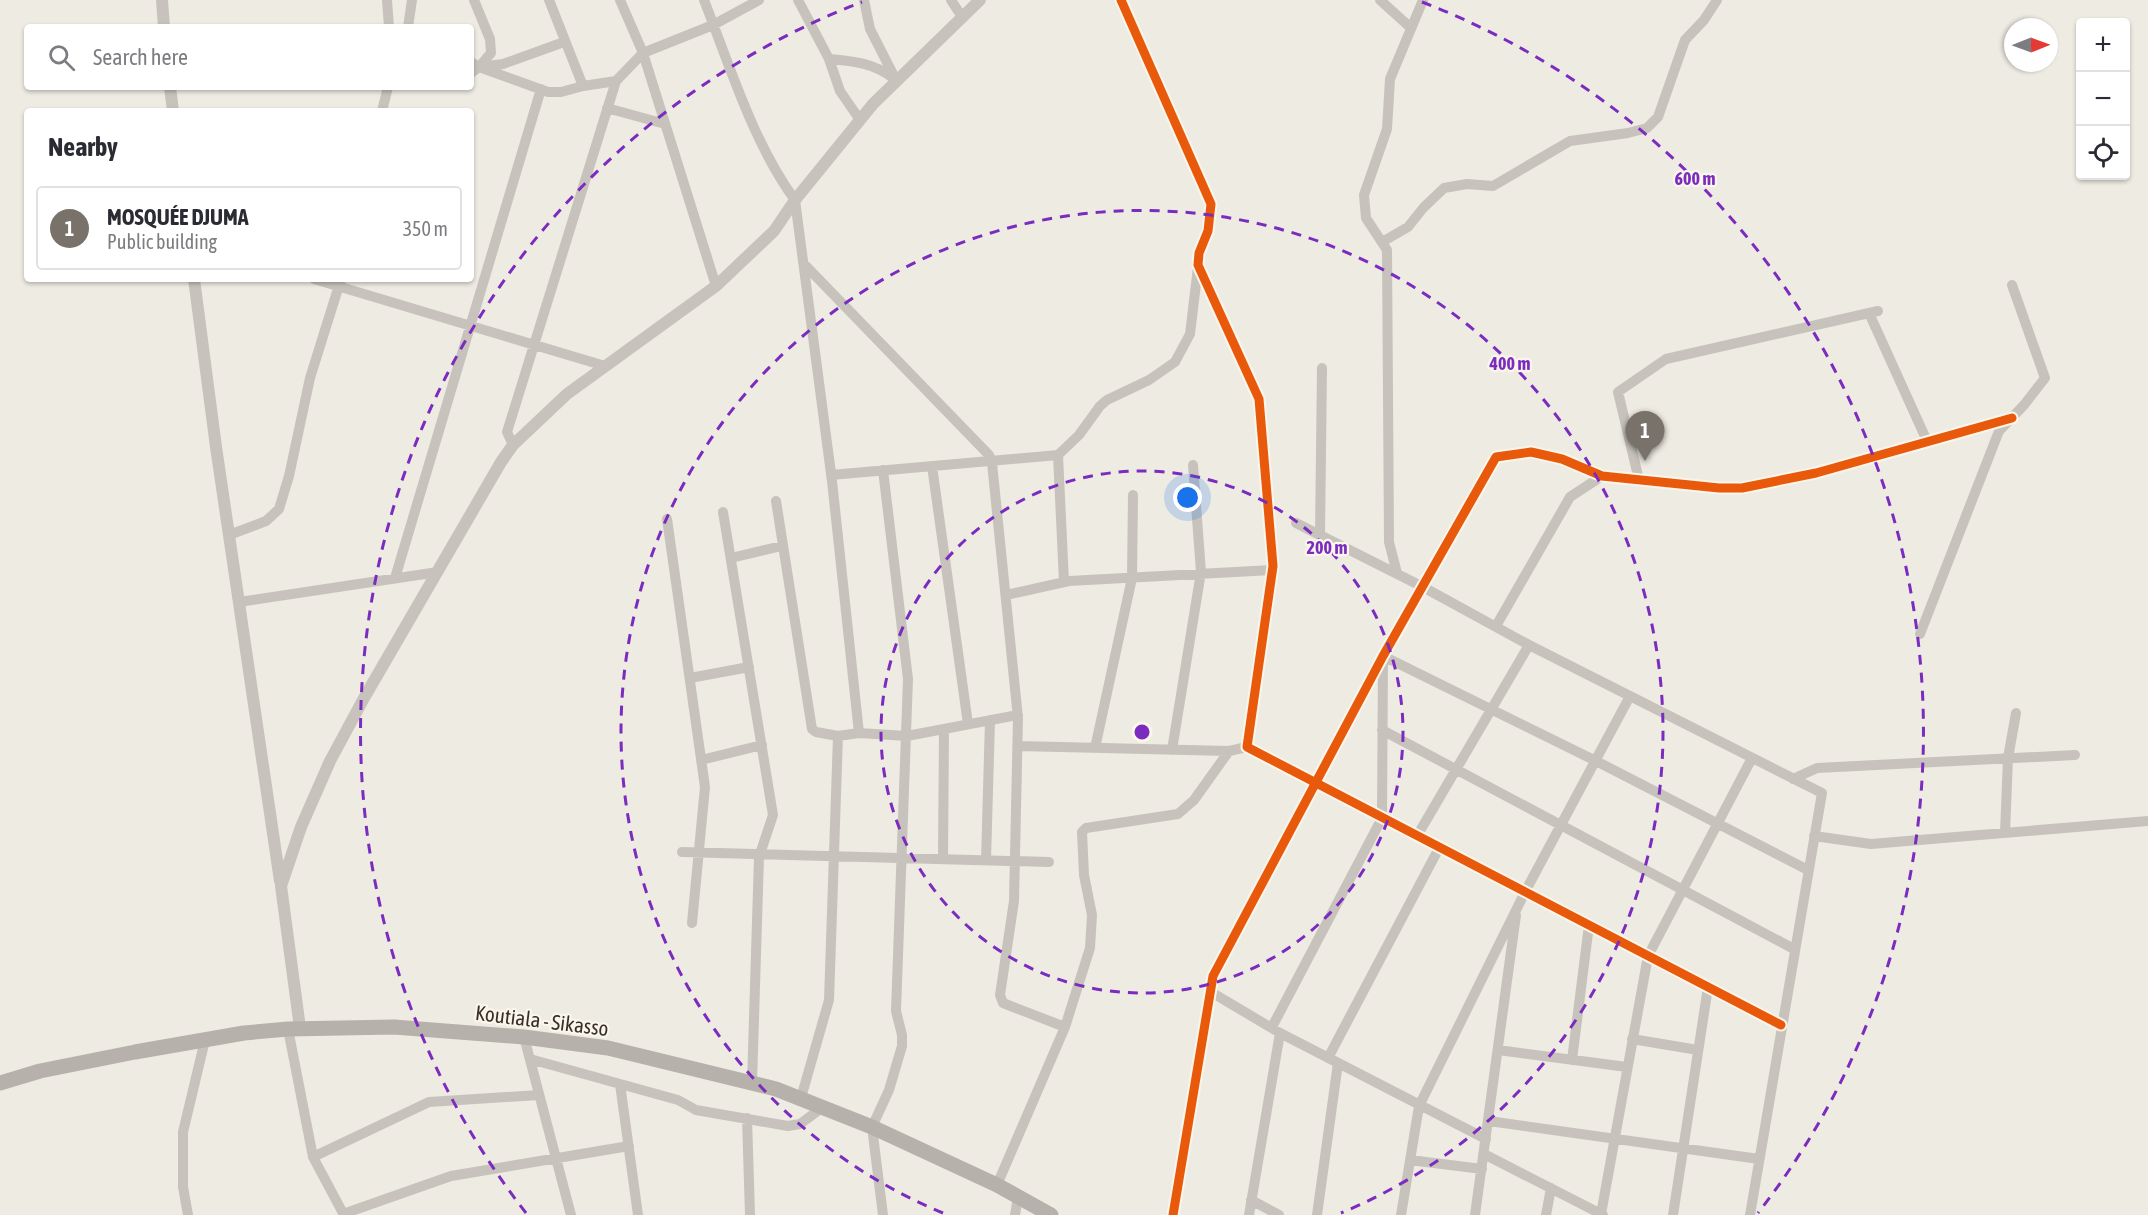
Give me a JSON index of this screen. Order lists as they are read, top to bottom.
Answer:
{
  "streets": {
    "main road": ["Koutiala - Sikasso"]
  },
  "north": "right",
  "page": {
    "map_buttons": ["+", "−"],
    "search": "Search here",
    "heading": "Nearby",
    "list": [
      {
        "mark": "1",
        "name": "MOSQUÉE DJUMA",
        "note": "Public building",
        "value": "350 m"
      }
    ],
    "pins": "1"
  },
  "rings": ["600 m", "400 m", "200 m"]
}
